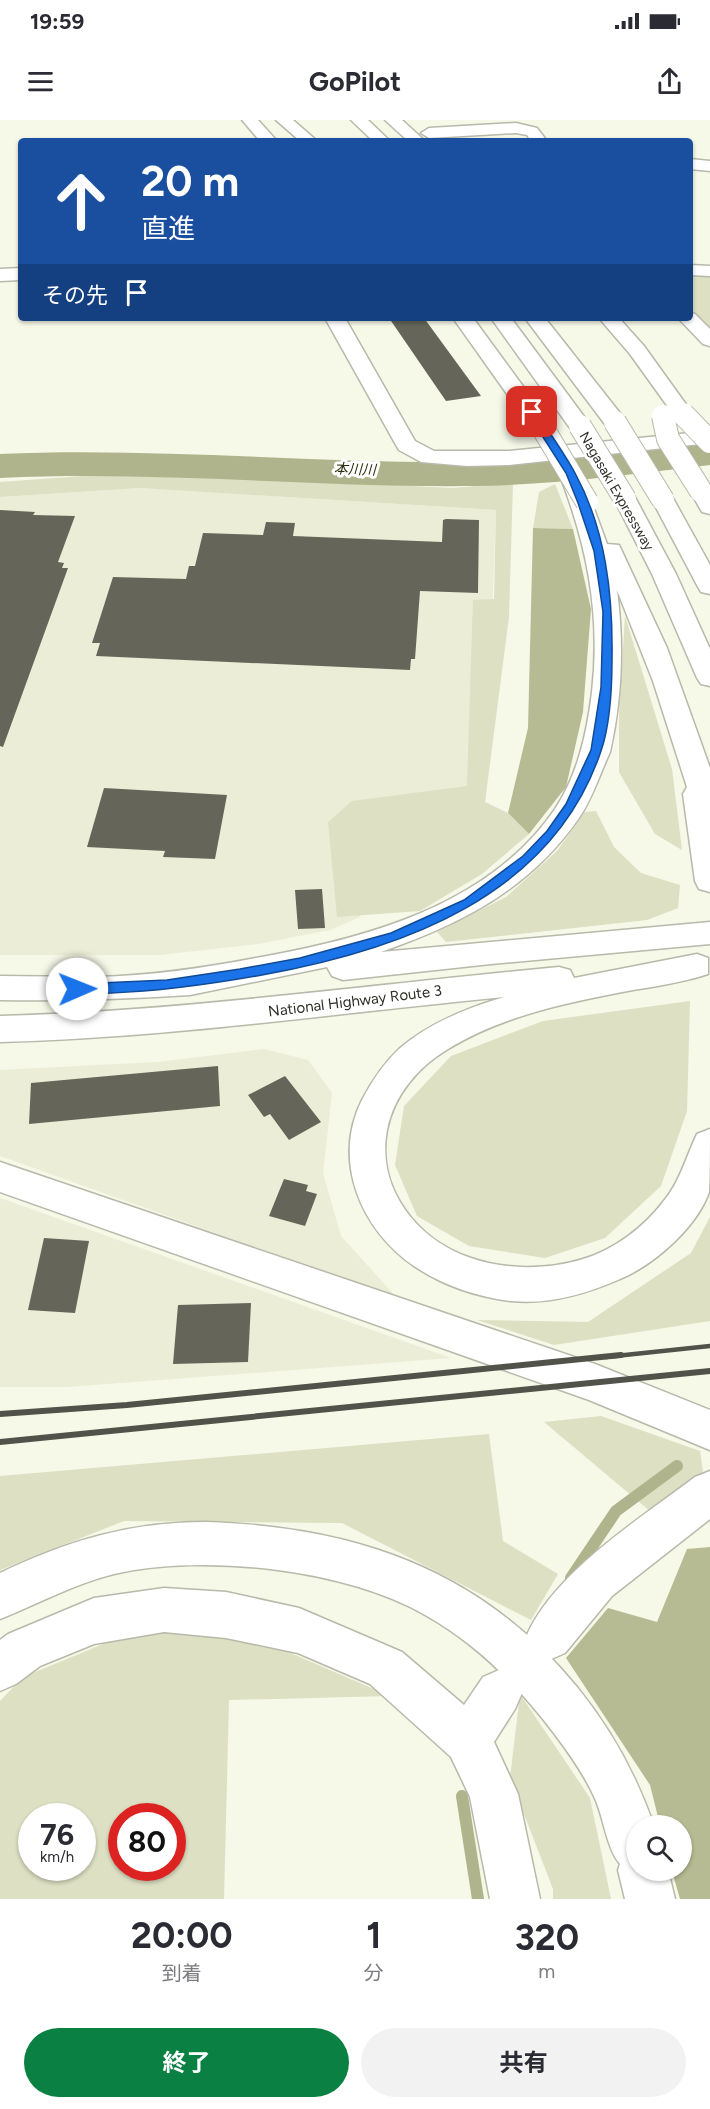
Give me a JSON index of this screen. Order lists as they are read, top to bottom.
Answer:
{
  "streets": {
    "main road": ["Nagasaki Expressway", "National Highway Route 3"]
  },
  "water": ["本川川"],
  "page": {
    "status": "19:59",
    "header": "GoPilot",
    "turn": ["20 m", "直進"],
    "then": "その先",
    "speed": "76 km/h",
    "limit": "80",
    "eta": [
      "20:00",
      "到着",
      "1",
      "分",
      "320",
      "m"
    ],
    "buttons": ["終了", "共有"]
  }
}
